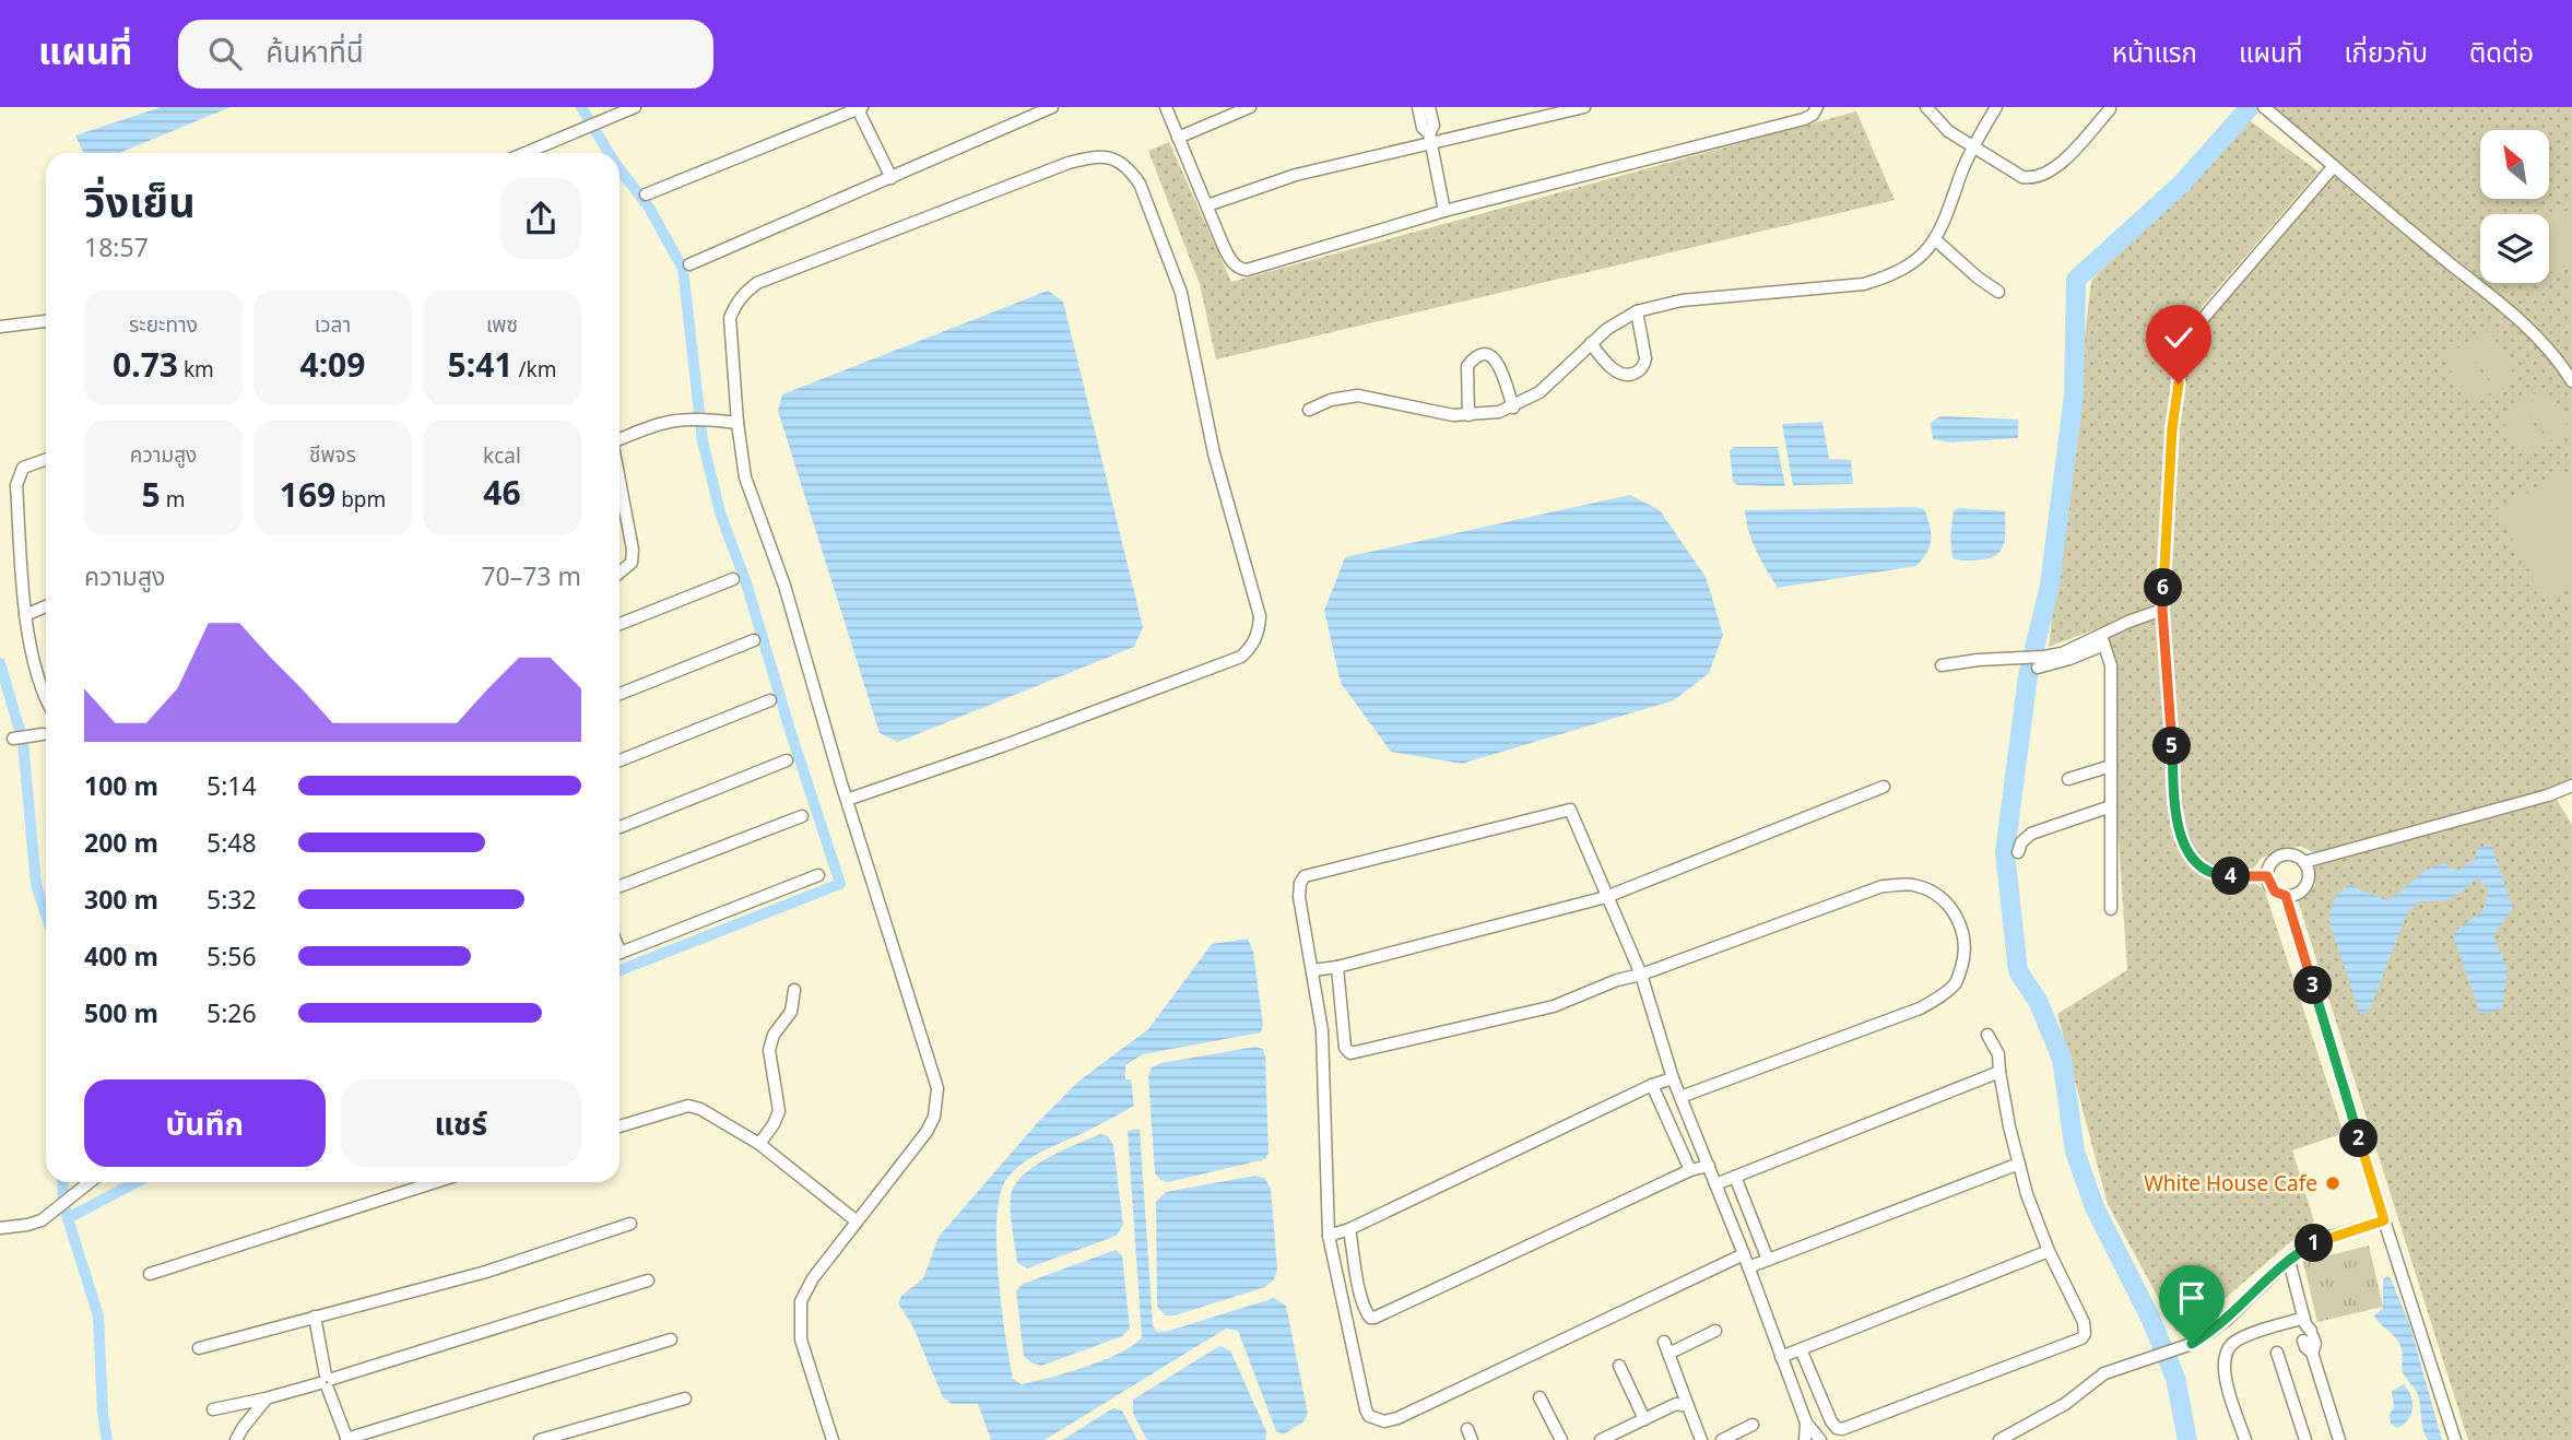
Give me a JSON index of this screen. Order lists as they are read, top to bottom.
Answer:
{
  "places": ["White House Cafe"],
  "north": "top left",
  "page": {
    "header": "แผนที่",
    "search": "ค้นหาที่นี่",
    "nav": [
      "หน้าแรก",
      "แผนที่",
      "เกี่ยวกับ",
      "ติดต่อ"
    ],
    "heading": ["วิ่งเย็น", "18:57"],
    "stats": [
      ["ระยะทาง", "0.73 km"],
      ["เวลา", "4:09"],
      ["เพซ", "5:41 /km"],
      ["ความสูง", "5 m"],
      ["ชีพจร", "169 bpm"],
      ["kcal", "46"]
    ],
    "chart": ["ความสูง", "70–73 m"],
    "pins": [
      "6",
      "5",
      "4",
      "3",
      "2",
      "1"
    ],
    "list": [
      {
        "name": "100 m",
        "note": "5:14"
      },
      {
        "name": "200 m",
        "note": "5:48"
      },
      {
        "name": "300 m",
        "note": "5:32"
      },
      {
        "name": "400 m",
        "note": "5:56"
      },
      {
        "name": "500 m",
        "note": "5:26"
      }
    ],
    "buttons": ["บันทึก", "แชร์"]
  }
}
